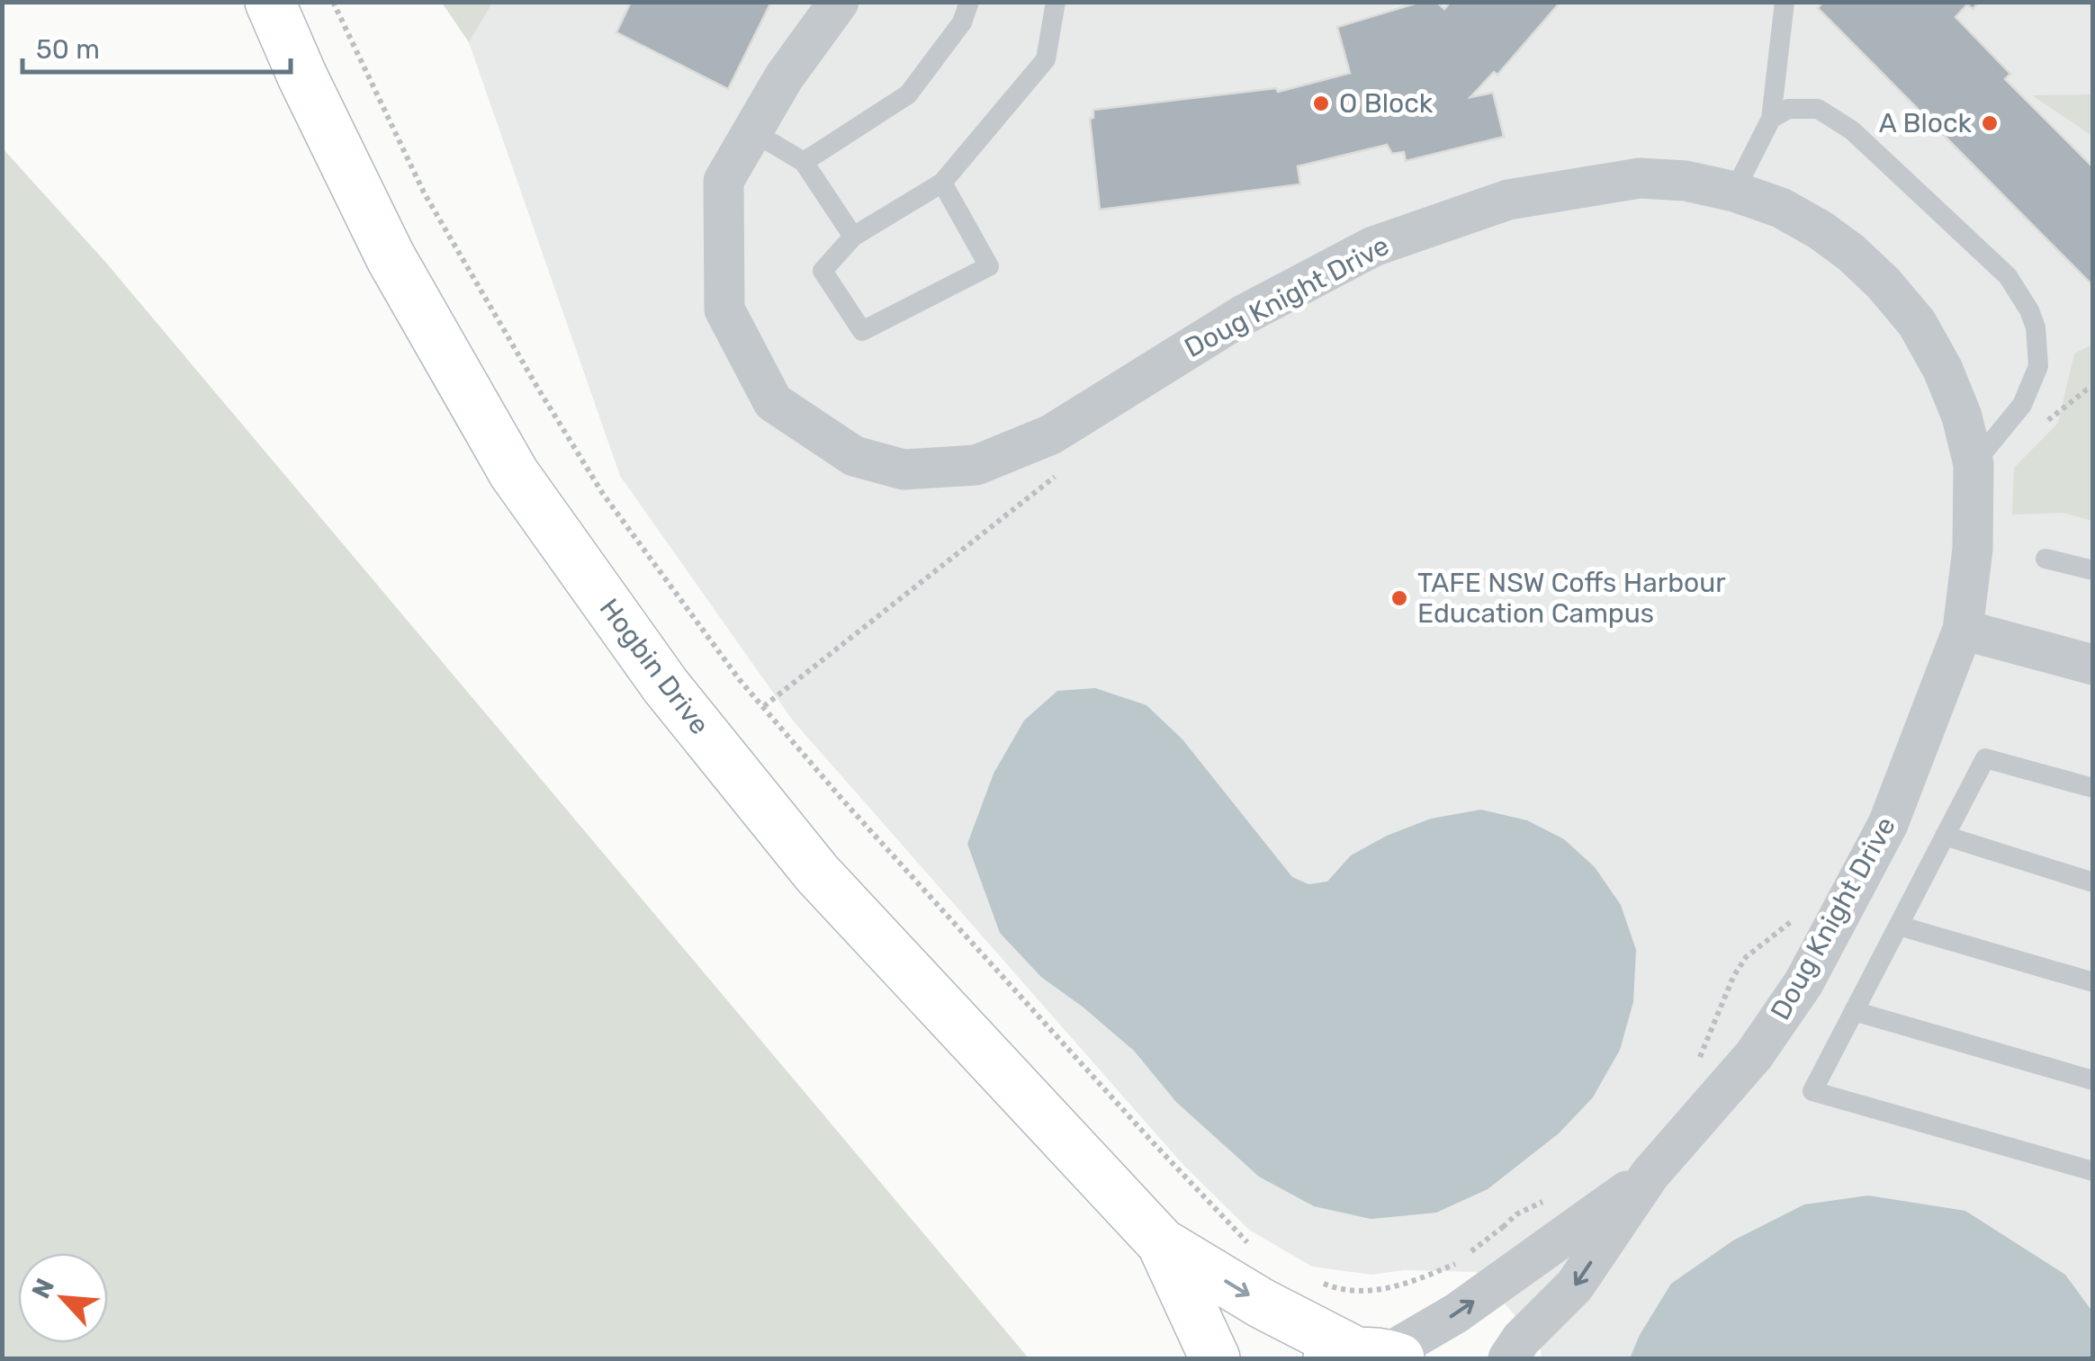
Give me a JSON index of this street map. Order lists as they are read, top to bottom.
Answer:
{
  "streets": {
    "main road": ["Hogbin Drive"],
    "street": ["Doug Knight Drive"]
  },
  "crossings": [
    ["Doug Knight Drive", "Hogbin Drive"]
  ],
  "places": ["O Block", "A Block", "TAFE NSW Coffs Harbour Education Campus"],
  "scale_bar": "50 m",
  "north": "top left"
}
